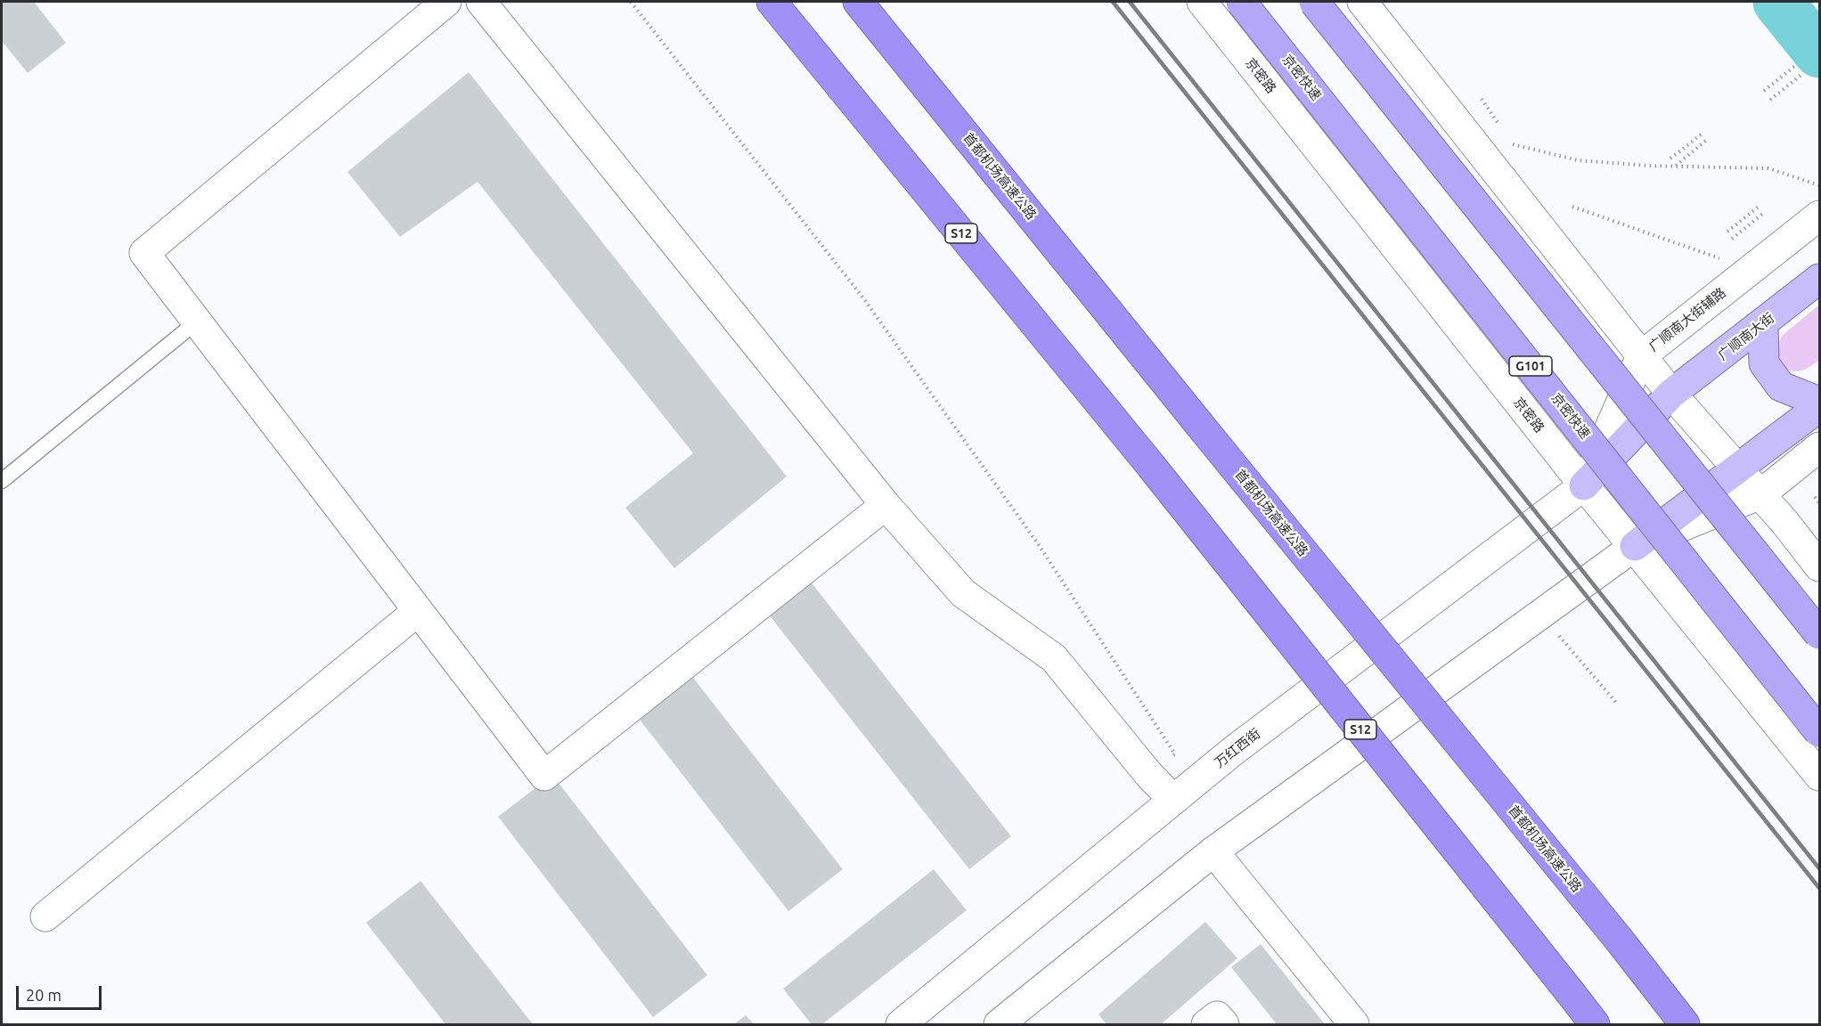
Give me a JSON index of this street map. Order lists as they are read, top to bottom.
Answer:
{
  "streets": {
    "highway": [
      "京密快速",
      "首都机场高速公路",
      "S12",
      "G101"
    ],
    "main road": ["广顺南大街"],
    "street": ["京密路", "广顺南大街辅路", "万红西街"]
  },
  "crossings": [
    ["京密路", "广顺南大街辅路"],
    ["京密路", "广顺南大街"],
    ["京密路", "万红西街"],
    ["广顺南大街辅路", "广顺南大街"],
    ["广顺南大街辅路", "万红西街"],
    ["广顺南大街", "万红西街"]
  ],
  "scale_bar": "20 m"
}
